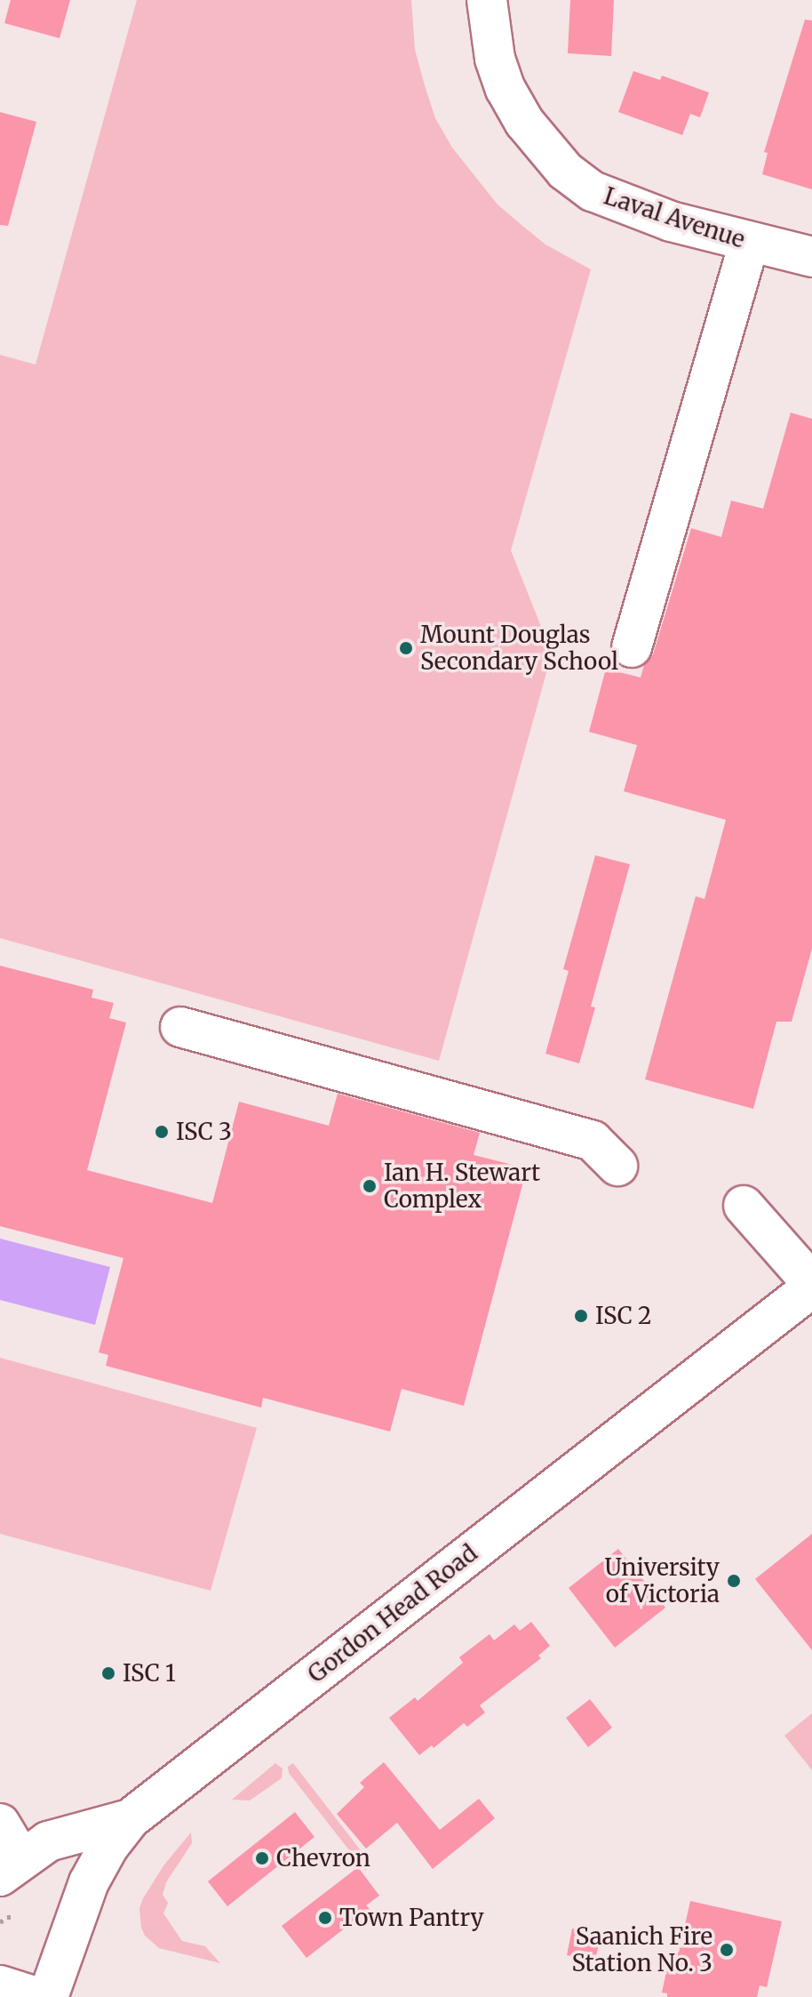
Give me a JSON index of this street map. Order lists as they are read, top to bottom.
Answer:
{
  "streets": {
    "main road": ["Laval Avenue", "Gordon Head Road"]
  },
  "places": [
    "Mount Douglas Secondary School",
    "ISC 3",
    "Ian H. Stewart Complex",
    "ISC 2",
    "University of Victoria",
    "ISC 1",
    "Chevron",
    "Town Pantry",
    "Saanich Fire Station No. 3"
  ]
}
